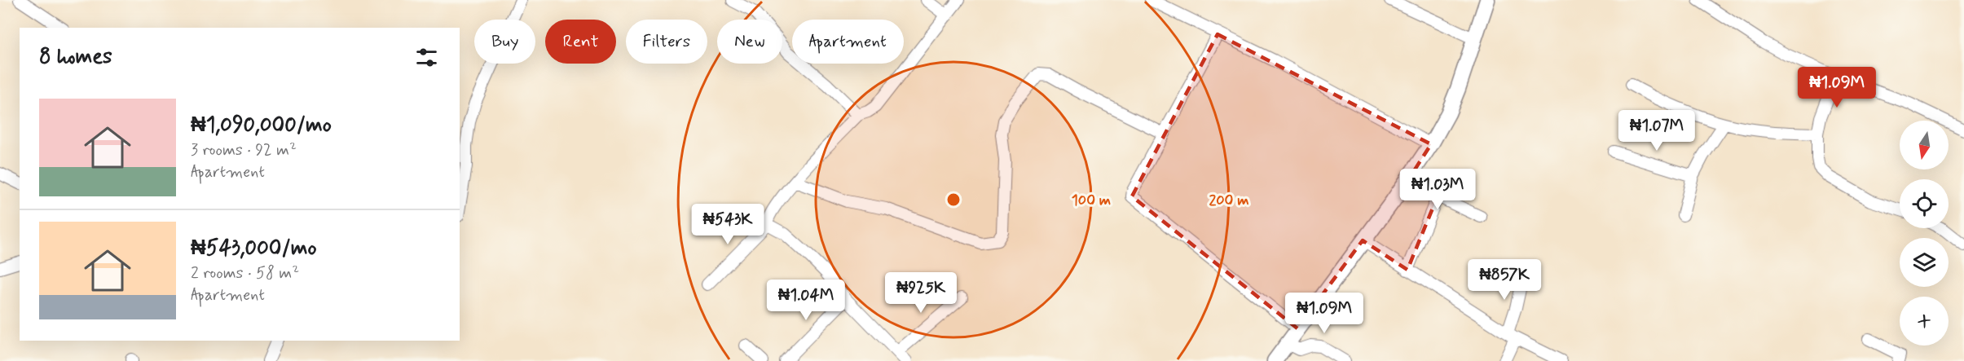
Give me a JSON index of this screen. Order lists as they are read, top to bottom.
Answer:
{
  "north": "bottom",
  "page": {
    "chip": [
      "Buy",
      "Rent",
      "Filters",
      "New",
      "Apartment"
    ],
    "heading": "8 homes",
    "price": [
      "₦1.09M",
      "₦1.07M",
      "₦1.03M",
      "₦543K",
      "₦857K",
      "₦925K",
      "₦1.04M",
      "₦1.09M"
    ],
    "list": [
      {
        "name": "₦1,090,000/mo",
        "note": "3 rooms · 92 m² · Apartment"
      },
      {
        "name": "₦543,000/mo",
        "note": "2 rooms · 58 m² · Apartment"
      }
    ],
    "map_buttons": "+"
  },
  "rings": ["100 m", "200 m"]
}
